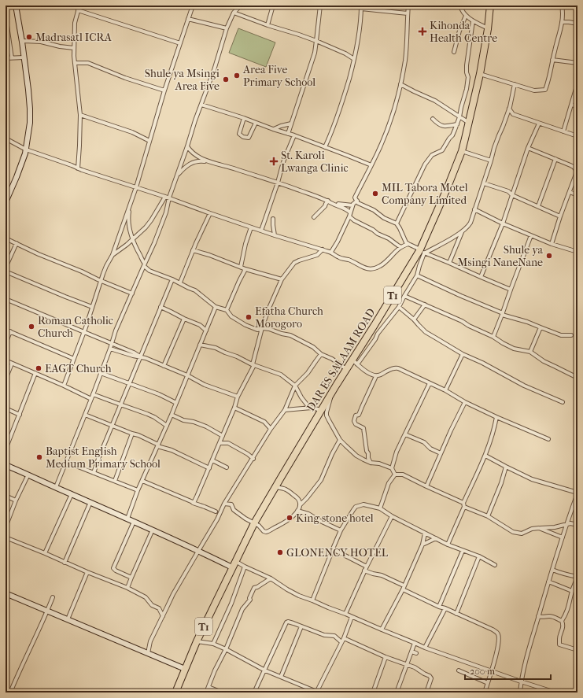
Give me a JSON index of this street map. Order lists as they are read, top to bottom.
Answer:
{
  "streets": {
    "highway": ["T1", "DAR ES SALAAM ROAD"]
  },
  "places": {
    "health": ["Kihonda Health Centre", "St. Karoli Lwanga Clinic"],
    "other": [
      "Madrasatl ICRA",
      "Area Five Primary School",
      "Shule ya Msingi Area Five",
      "MIL Tabora Motel Company Limited",
      "Shule ya Msingi NaneNane",
      "Efatha Church Morogoro",
      "Roman Catholic Church",
      "EAGT Church",
      "Baptist English Medium Primary School",
      "King stone hotel",
      "GLONENCY HOTEL"
    ]
  },
  "scale_bar": "200 m"
}
